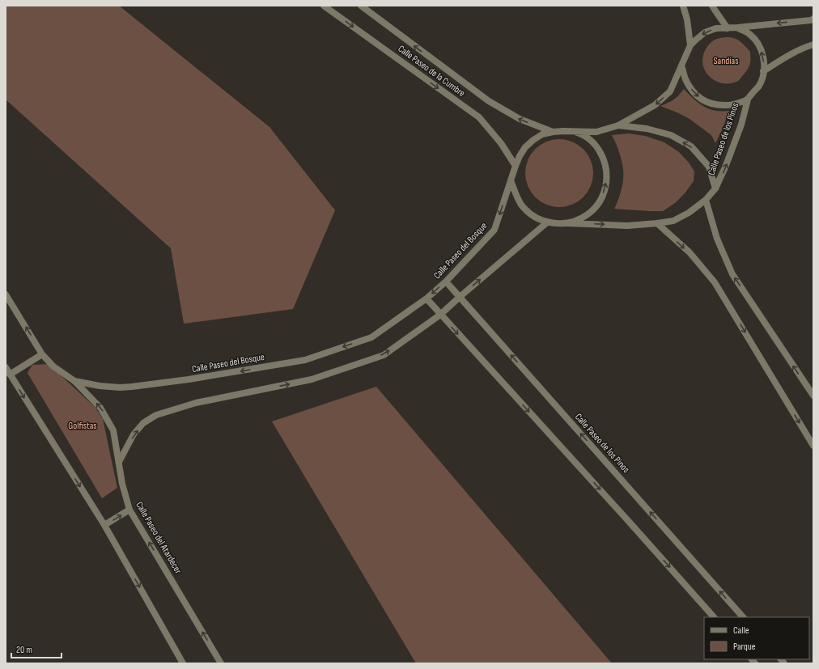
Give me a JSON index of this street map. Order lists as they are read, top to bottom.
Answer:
{
  "streets": {
    "street": [
      "Calle Paseo de la Cumbre",
      "Calle Paseo de los Pinos",
      "Calle Paseo del Bosque",
      "Calle Paseo del Atardecer"
    ]
  },
  "crossings": [
    ["Calle Paseo de la Cumbre", "Calle Paseo de los Pinos"],
    ["Calle Paseo de la Cumbre", "Calle Paseo del Bosque"],
    ["Calle Paseo de los Pinos", "Calle Paseo del Bosque"],
    ["Calle Paseo del Bosque", "Calle Paseo del Atardecer"]
  ],
  "parks": ["Sandías", "Golfistas"],
  "legend": ["Calle", "Parque"],
  "scale_bar": "20 m"
}
